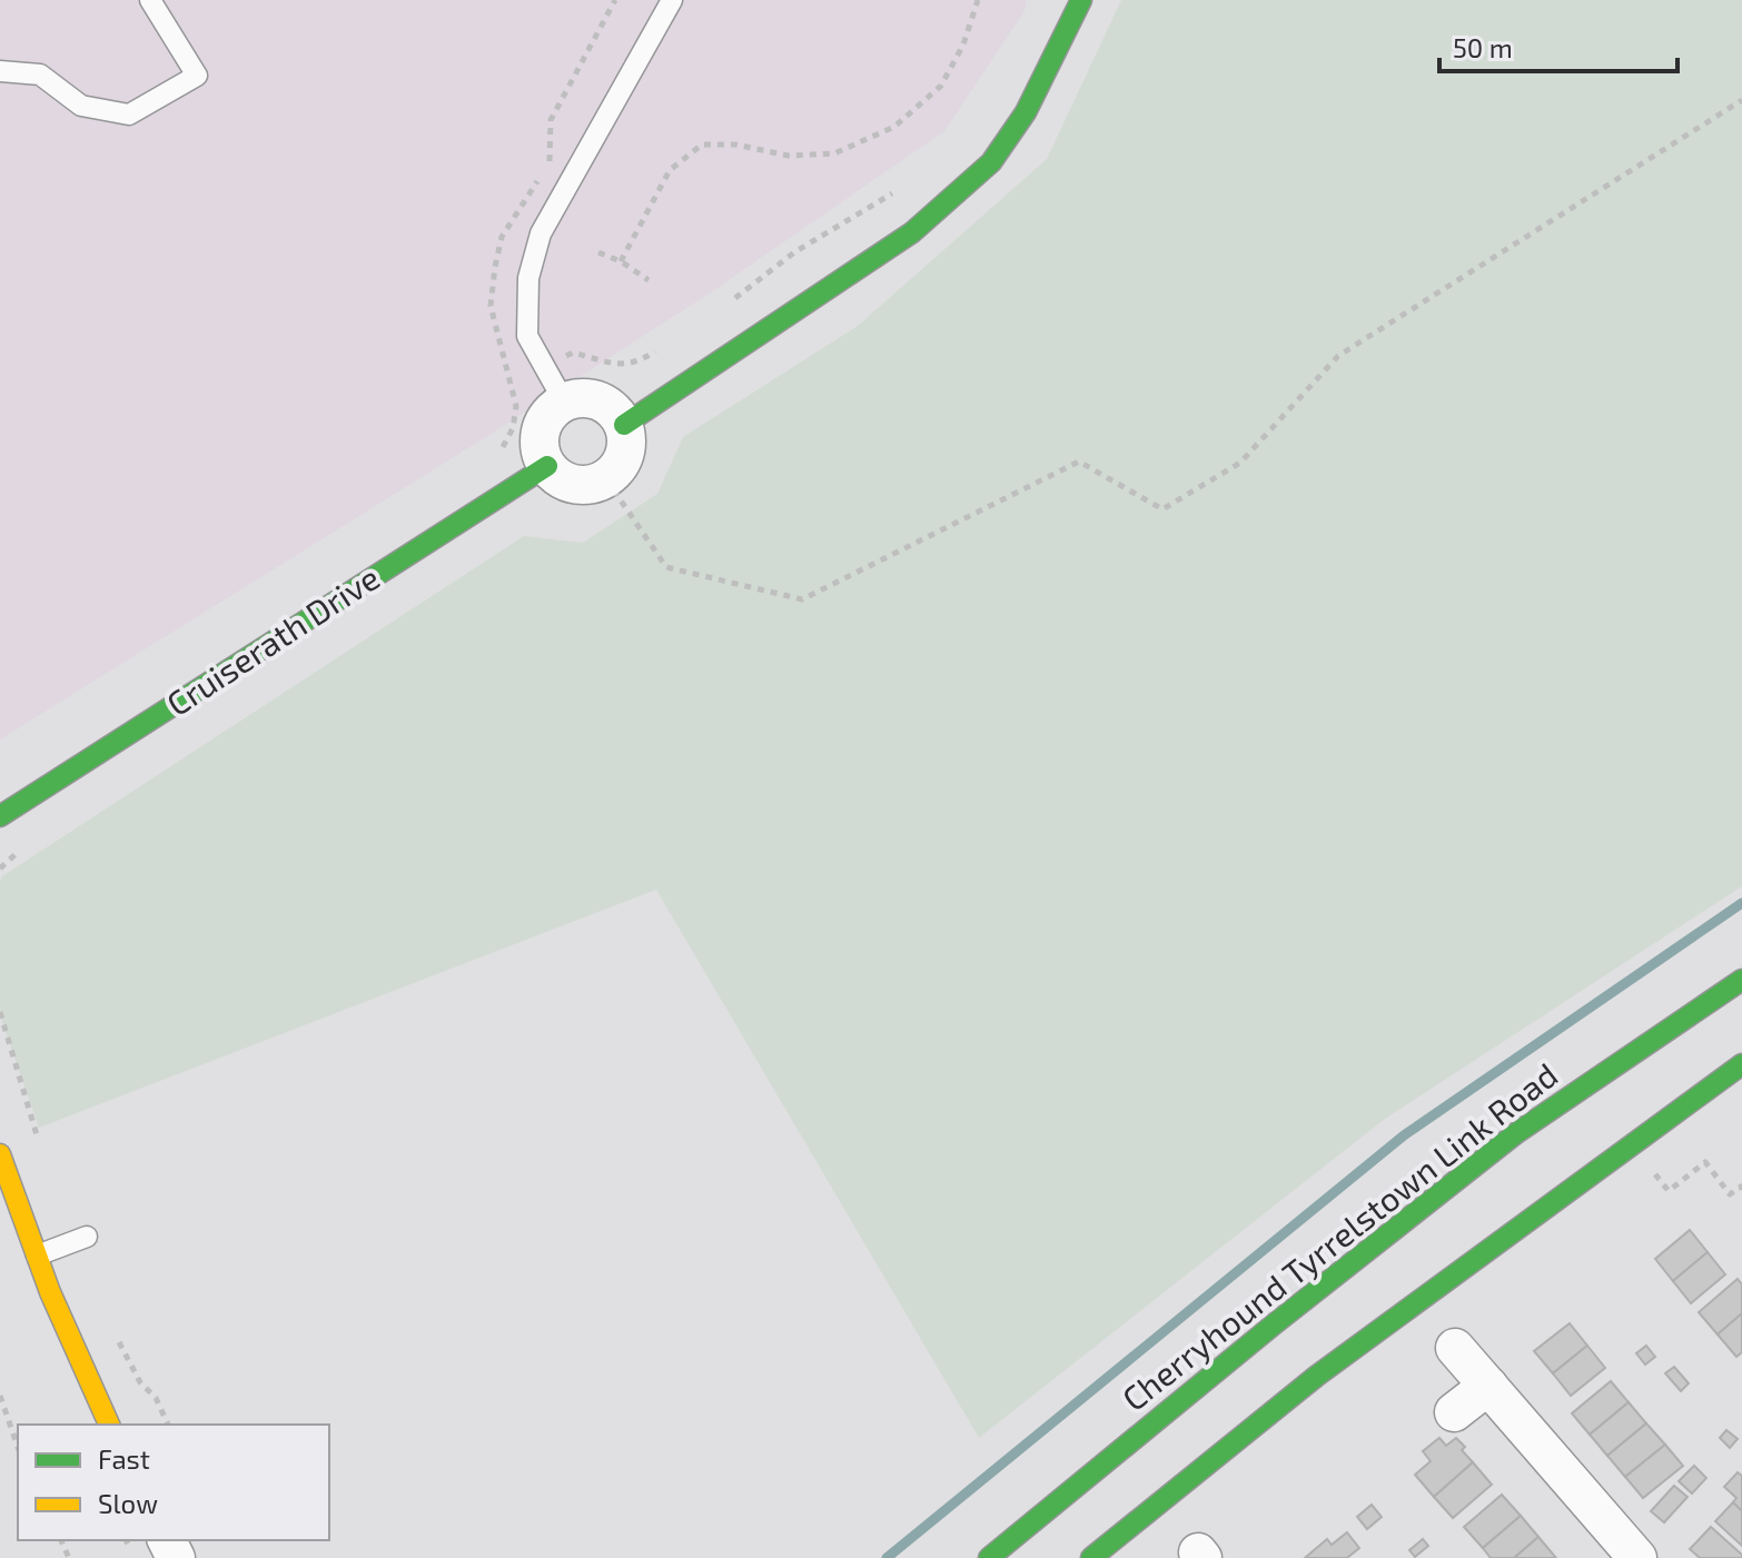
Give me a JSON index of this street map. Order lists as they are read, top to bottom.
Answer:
{
  "streets": {
    "street": ["Cruiserath Drive", "Cherryhound Tyrrelstown Link Road"]
  },
  "legend": ["Fast", "Slow"],
  "scale_bar": "50 m"
}
